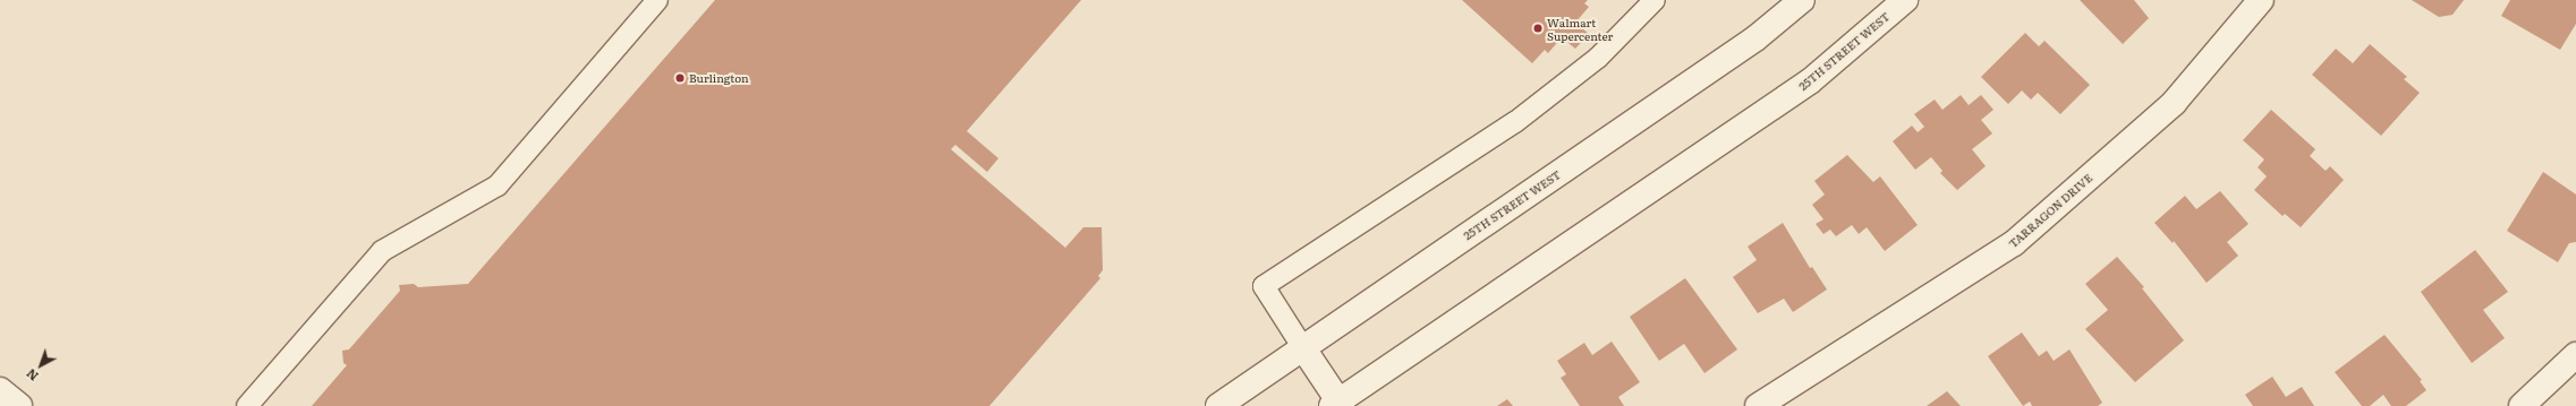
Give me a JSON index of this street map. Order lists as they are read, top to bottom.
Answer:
{
  "streets": {
    "street": ["25TH STREET WEST", "TARRAGON DRIVE"]
  },
  "places": ["Walmart Supercenter", "Burlington"],
  "north": "bottom left"
}
